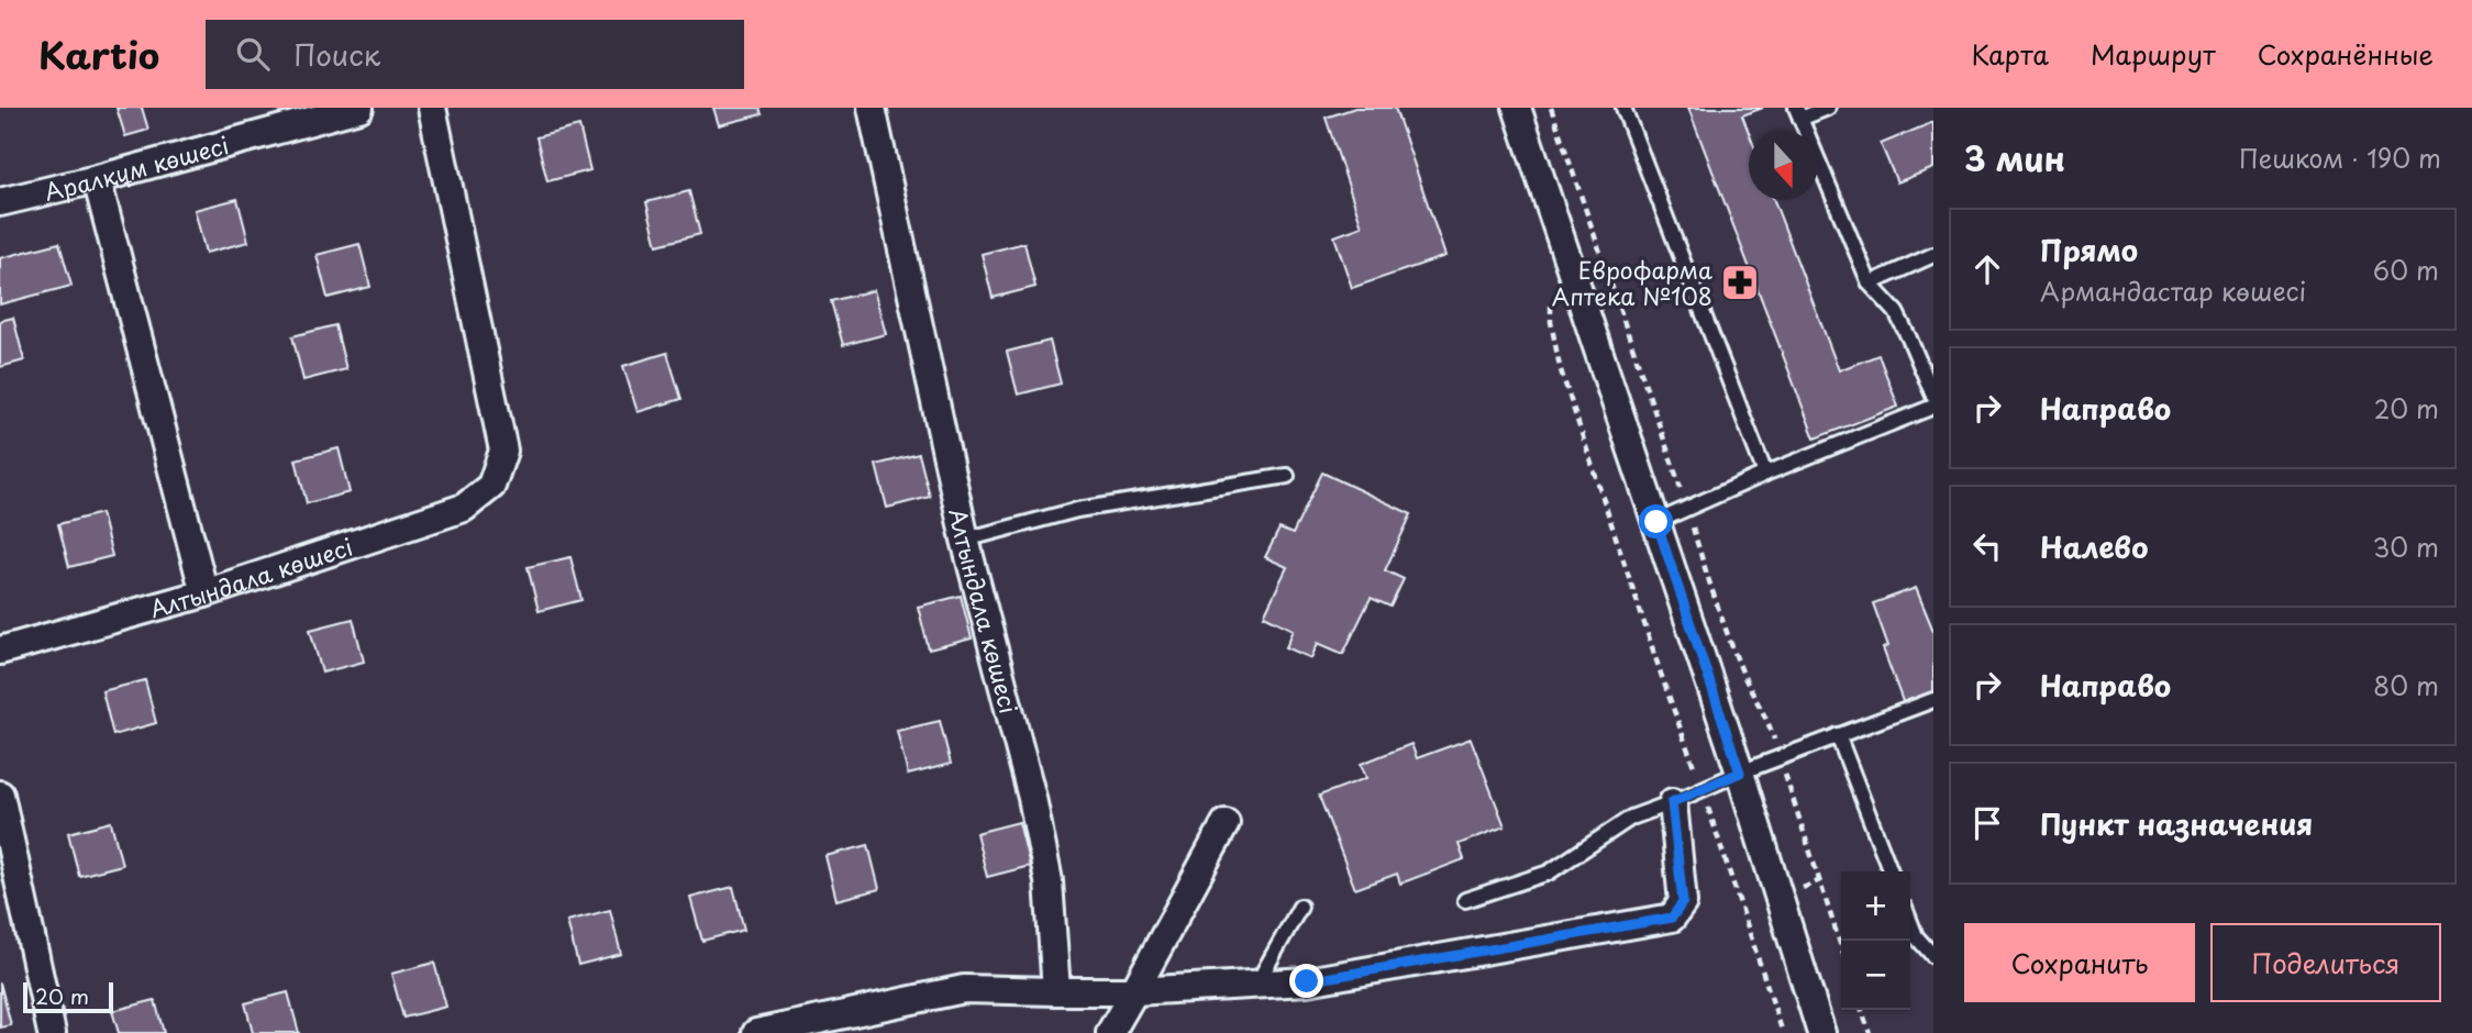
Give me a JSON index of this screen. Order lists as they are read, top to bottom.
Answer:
{
  "streets": {
    "street": ["Аралқұм көшесі", "Алтындала көшесі"]
  },
  "places": {
    "pharmacy": ["Еврофарма Аптека №108"]
  },
  "scale_bar": "20 m",
  "north": "bottom",
  "page": {
    "header": "Kartio",
    "search": "Поиск",
    "nav": ["Карта", "Маршрут", "Сохранённые"],
    "heading": ["3 мин", "Пешком · 190 m"],
    "list": [
      ["Прямо", "Армандастар көшесі", "60 m"],
      ["Направо", "20 m"],
      ["Налево", "30 m"],
      ["Направо", "80 m"],
      "Пункт назначения"
    ],
    "map_buttons": ["+", "−"],
    "buttons": ["Сохранить", "Поделиться"],
    "scale": "20 m"
  }
}
